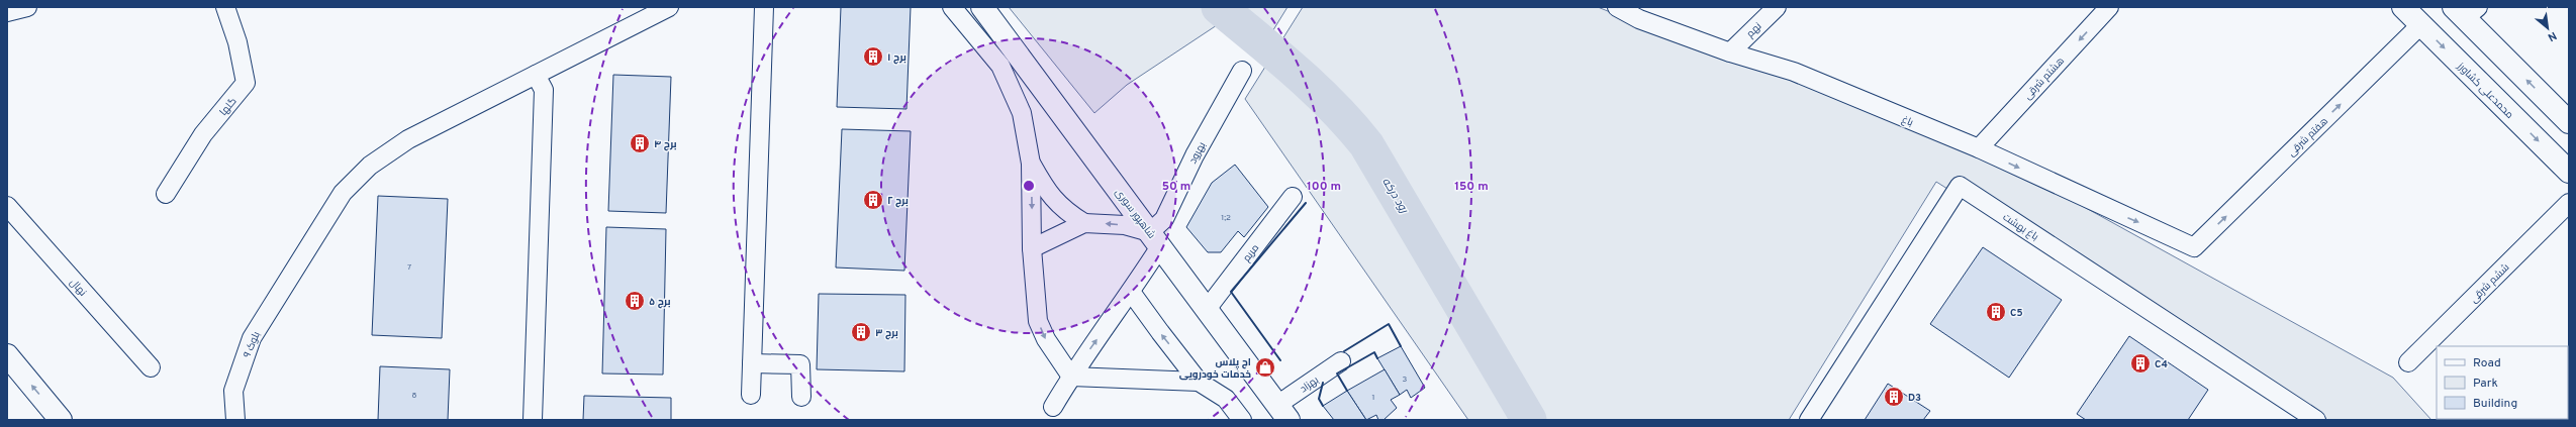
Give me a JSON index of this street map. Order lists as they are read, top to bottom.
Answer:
{
  "streets": {
    "main road": ["محمدعلی کشاورز", "شاهپور سوری"],
    "street": [
      "نهم",
      "هشتم شرقی",
      "گلها",
      "باغ",
      "هفتم شرقی",
      "بهرود",
      "باغ بهشت",
      "مریم",
      "ششم شرقی",
      "نهال",
      "بلوک ۹",
      "بهزاد"
    ]
  },
  "crossings": [
    ["نهم", "باغ"],
    ["هشتم شرقی", "باغ"],
    ["محمدعلی کشاورز", "هفتم شرقی"],
    ["باغ", "هفتم شرقی"],
    ["بهرود", "شاهپور سوری"],
    ["شاهپور سوری", "مریم"],
    ["شاهپور سوری", "بهزاد"]
  ],
  "one_way": ["هشتم شرقی", "باغ", "هفتم شرقی"],
  "water": ["رود درکه"],
  "places": {
    "building": [
      "برج ۱",
      "برج ۴",
      "برج ۲",
      "برج ۵",
      "C5",
      "برج ۳",
      "C4",
      "D3"
    ],
    "shop": ["اچ پلاس خدمات خودرویی"]
  },
  "house_numbers": [
    "1;2",
    "7",
    "3",
    "8",
    "1"
  ],
  "legend": ["Road", "Park", "Building"],
  "north": "bottom right",
  "rings": ["50 m", "100 m", "150 m"]
}
